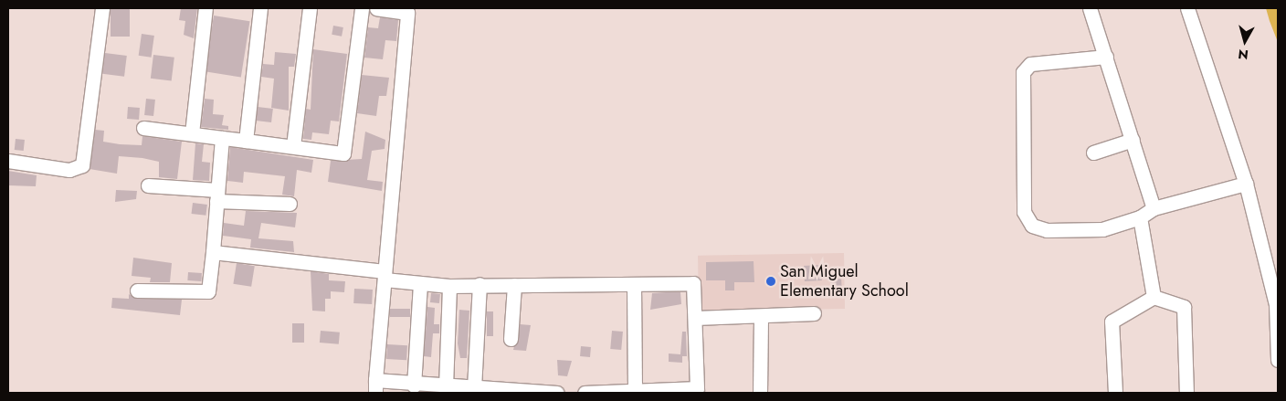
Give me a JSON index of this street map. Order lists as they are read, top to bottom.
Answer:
{
  "places": ["San Miguel Elementary School"],
  "north": "bottom"
}
